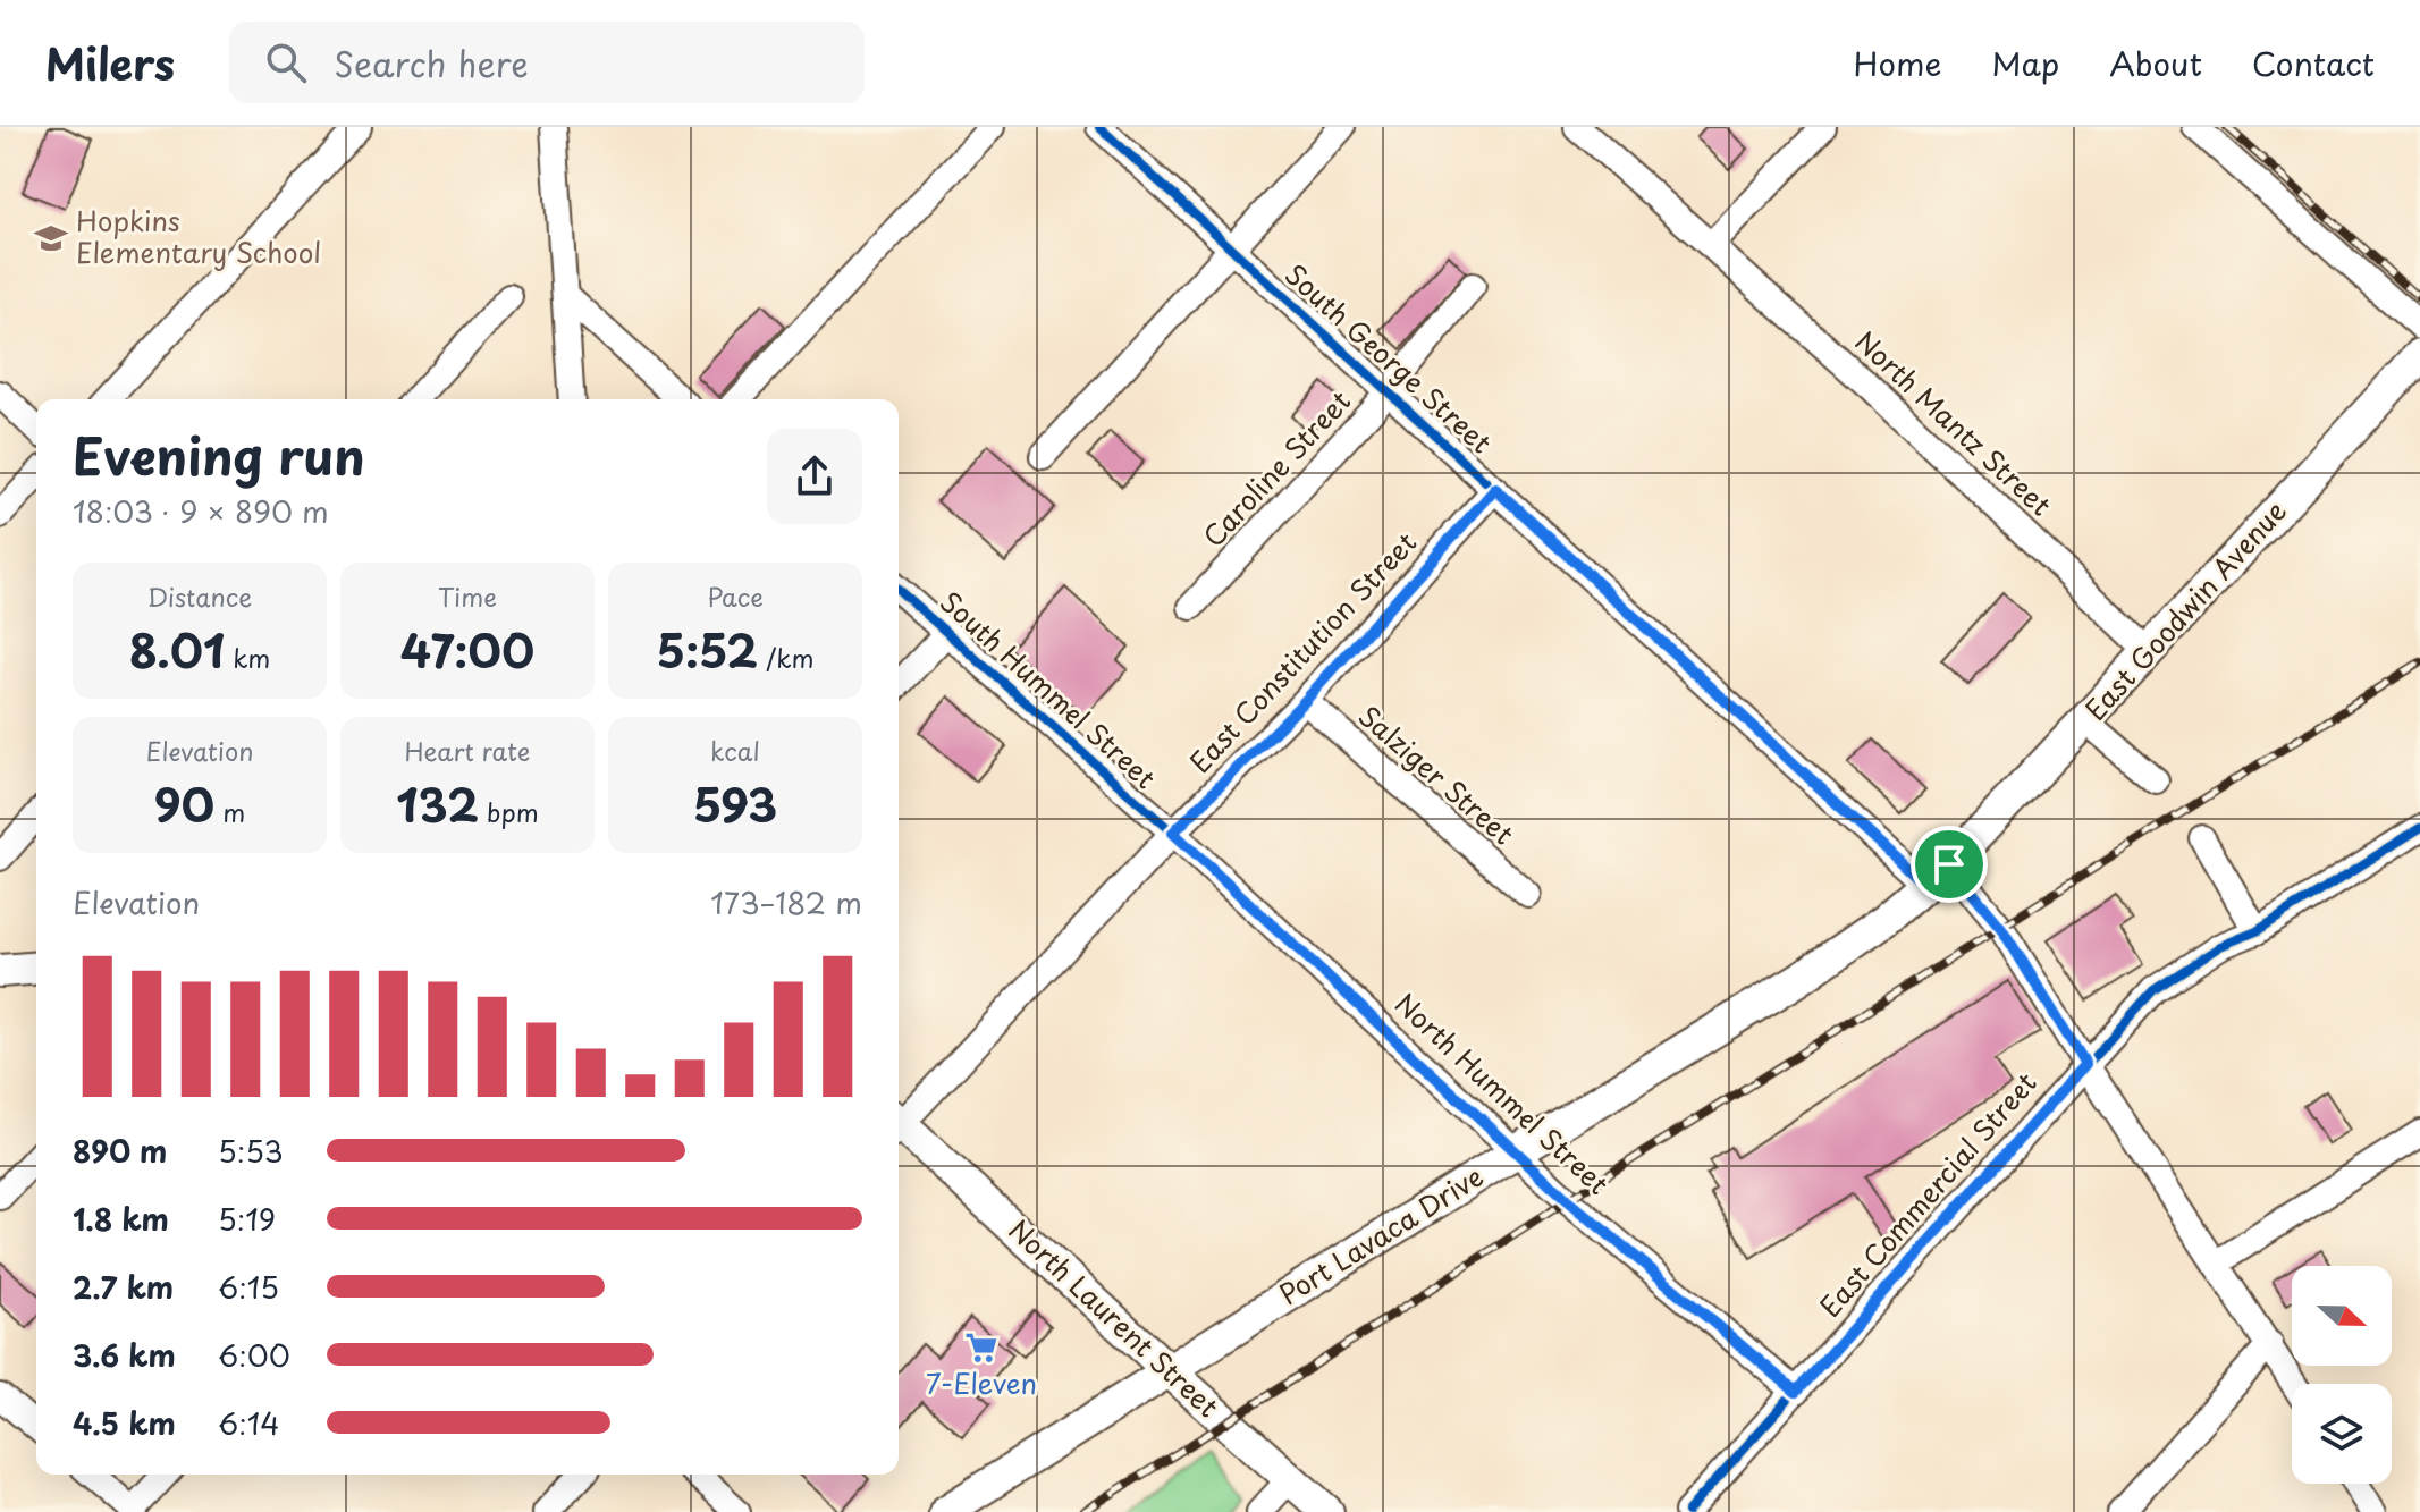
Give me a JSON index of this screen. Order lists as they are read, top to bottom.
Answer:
{
  "streets": {
    "main road": ["East Goodwin Avenue", "Port Lavaca Drive", "North Laurent Street"],
    "street": [
      "South George Street",
      "North Mantz Street",
      "Caroline Street",
      "East Constitution Street",
      "South Hummel Street",
      "Salziger Street",
      "North Hummel Street",
      "East Commercial Street"
    ]
  },
  "crossings": [
    ["South George Street", "Caroline Street"],
    ["South George Street", "East Goodwin Avenue"],
    ["South George Street", "East Constitution Street"],
    ["South George Street", "East Commercial Street"],
    ["South George Street", "Port Lavaca Drive"],
    ["North Mantz Street", "East Goodwin Avenue"],
    ["East Goodwin Avenue", "Port Lavaca Drive"],
    ["East Constitution Street", "South Hummel Street"],
    ["East Constitution Street", "Salziger Street"],
    ["East Constitution Street", "North Hummel Street"],
    ["South Hummel Street", "North Hummel Street"],
    ["North Hummel Street", "East Commercial Street"],
    ["North Hummel Street", "Port Lavaca Drive"],
    ["Port Lavaca Drive", "North Laurent Street"]
  ],
  "places": {
    "school or university": ["Hopkins Elementary School"],
    "supermarket": ["7-Eleven"]
  },
  "north": "right",
  "page": {
    "header": "Milers",
    "search": "Search here",
    "nav": [
      "Home",
      "Map",
      "About",
      "Contact"
    ],
    "heading": ["Evening run", "18:03 · 9 × 890 m"],
    "stats": [
      ["Distance", "8.01 km"],
      ["Time", "47:00"],
      ["Pace", "5:52 /km"],
      ["Elevation", "90 m"],
      ["Heart rate", "132 bpm"],
      ["kcal", "593"]
    ],
    "chart": ["Elevation", "173–182 m"],
    "list": [
      {
        "name": "890 m",
        "note": "5:53"
      },
      {
        "name": "1.8 km",
        "note": "5:19"
      },
      {
        "name": "2.7 km",
        "note": "6:15"
      },
      {
        "name": "3.6 km",
        "note": "6:00"
      },
      {
        "name": "4.5 km",
        "note": "6:14"
      }
    ]
  }
}
